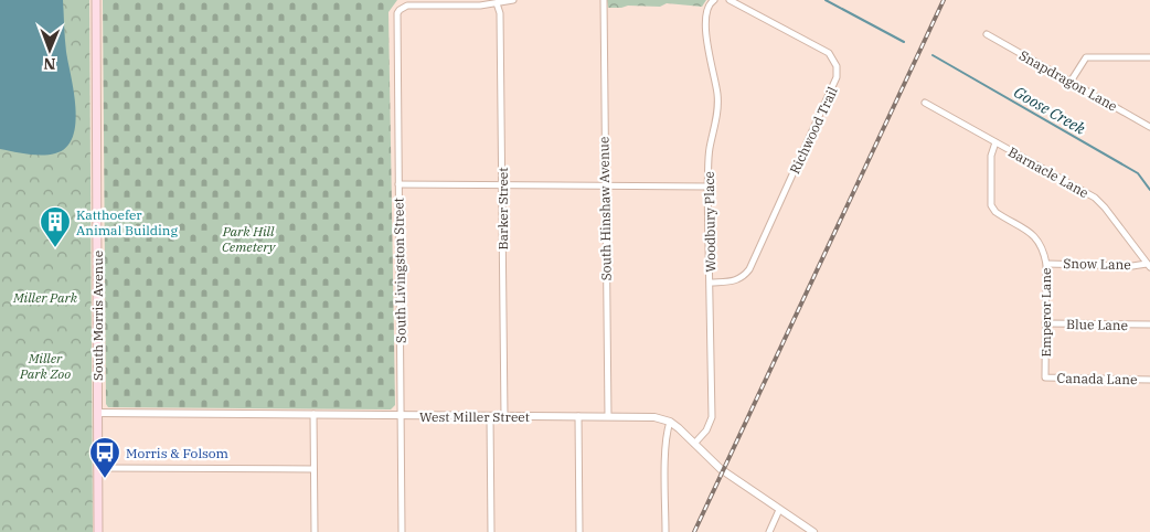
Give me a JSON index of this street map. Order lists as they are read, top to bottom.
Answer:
{
  "streets": {
    "main road": ["South Morris Avenue"],
    "street": [
      "Snapdragon Lane",
      "Richwood Trail",
      "Barnacle Lane",
      "Barker Street",
      "South Hinshaw Avenue",
      "Woodbury Place",
      "Snow Lane",
      "South Livingston Street",
      "Emperor Lane",
      "Blue Lane",
      "Canada Lane",
      "West Miller Street"
    ]
  },
  "crossings": [
    ["Richwood Trail", "Woodbury Place"],
    ["Barnacle Lane", "Snow Lane"],
    ["Barnacle Lane", "Emperor Lane"],
    ["Barker Street", "South Livingston Street"],
    ["Barker Street", "West Miller Street"],
    ["South Hinshaw Avenue", "West Miller Street"],
    ["Snow Lane", "Emperor Lane"],
    ["South Livingston Street", "West Miller Street"],
    ["Emperor Lane", "Blue Lane"],
    ["Emperor Lane", "Canada Lane"],
    ["South Morris Avenue", "West Miller Street"]
  ],
  "water": ["Goose Creek"],
  "parks": ["Park Hill Cemetery", "Miller Park", "Miller Park Zoo"],
  "places": {
    "building": ["Katthoefer Animal Building"],
    "bus stop": ["Morris & Folsom"]
  },
  "north": "bottom"
}
